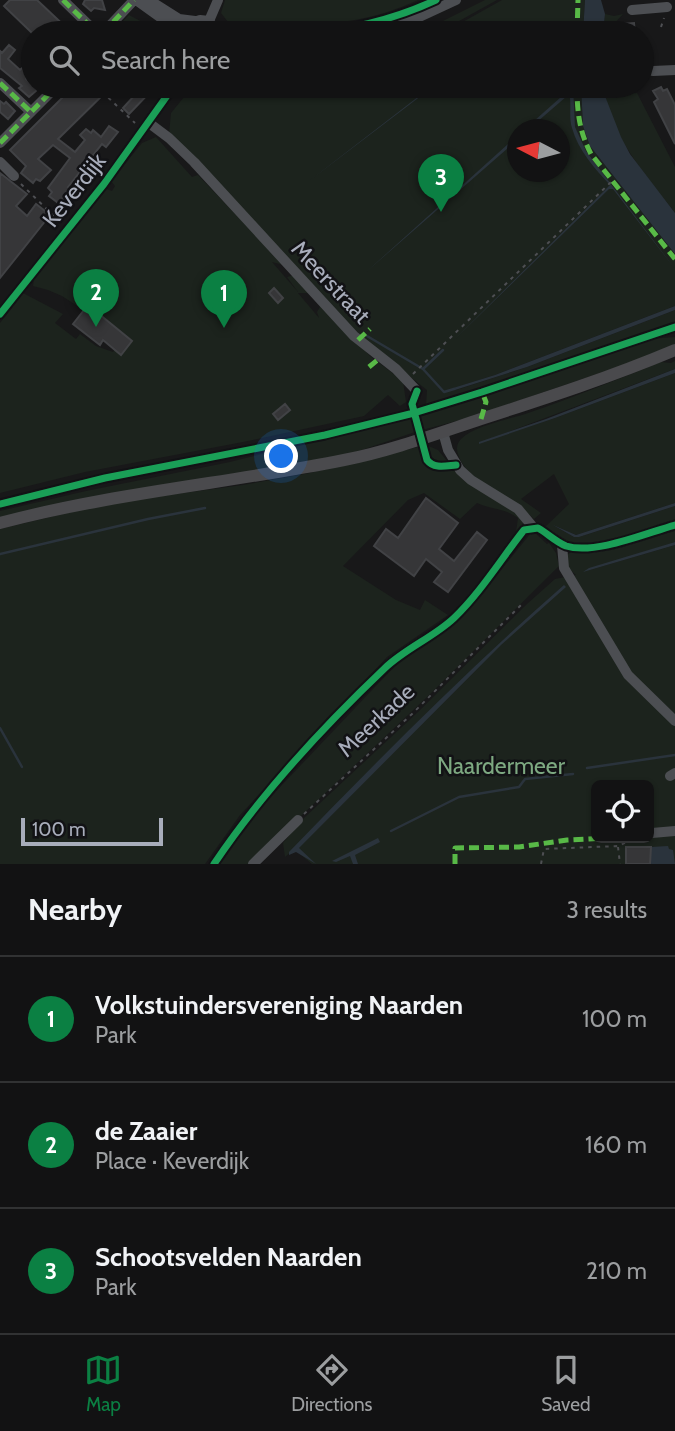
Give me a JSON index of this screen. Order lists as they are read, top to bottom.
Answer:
{
  "streets": {
    "street": ["Keverdijk", "Meerstraat"],
    "path": ["Meerkade"]
  },
  "crossings": [
    ["Keverdijk", "Meerstraat"]
  ],
  "parks": ["Naardermeer"],
  "scale_bar": "100 m",
  "north": "left",
  "page": {
    "search": "Search here",
    "pins": ["3", "2", "1"],
    "scale": "100 m",
    "heading": ["Nearby", "3 results"],
    "list": [
      {
        "mark": "1",
        "name": "Volkstuindersvereniging Naarden",
        "note": "Park",
        "value": "100 m"
      },
      {
        "mark": "2",
        "name": "de Zaaier",
        "note": "Place · Keverdijk",
        "value": "160 m"
      },
      {
        "mark": "3",
        "name": "Schootsvelden Naarden",
        "note": "Park",
        "value": "210 m"
      }
    ],
    "nav": ["Map", "Directions", "Saved"]
  }
}
